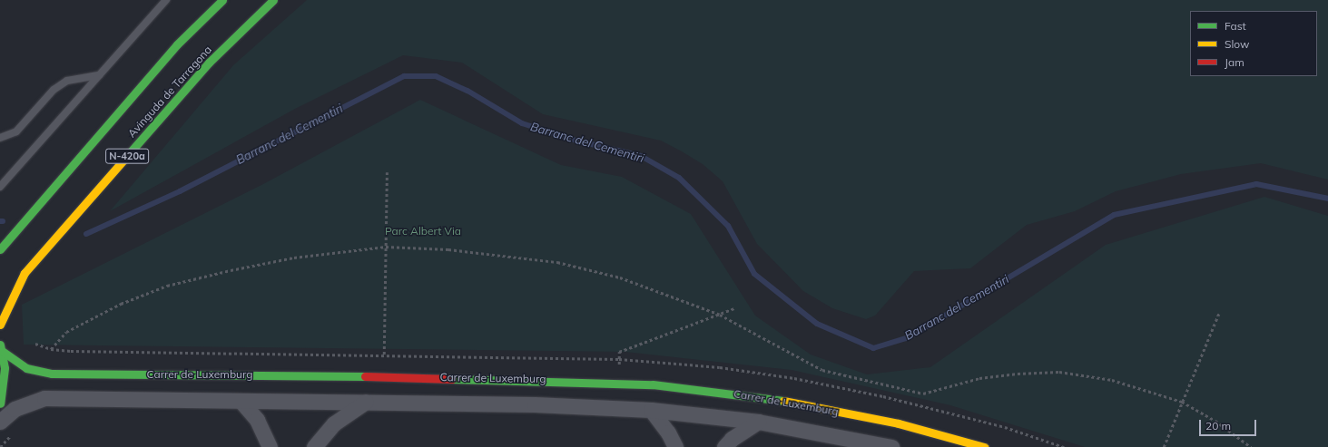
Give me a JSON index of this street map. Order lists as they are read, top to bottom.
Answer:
{
  "streets": {
    "street": ["Avinguda de Tarragona", "N-420a", "Carrer de Luxemburg"]
  },
  "water": ["Barranc del Cementiri"],
  "parks": ["Parc Albert Via"],
  "legend": ["Fast", "Slow", "Jam"],
  "scale_bar": "20 m"
}
